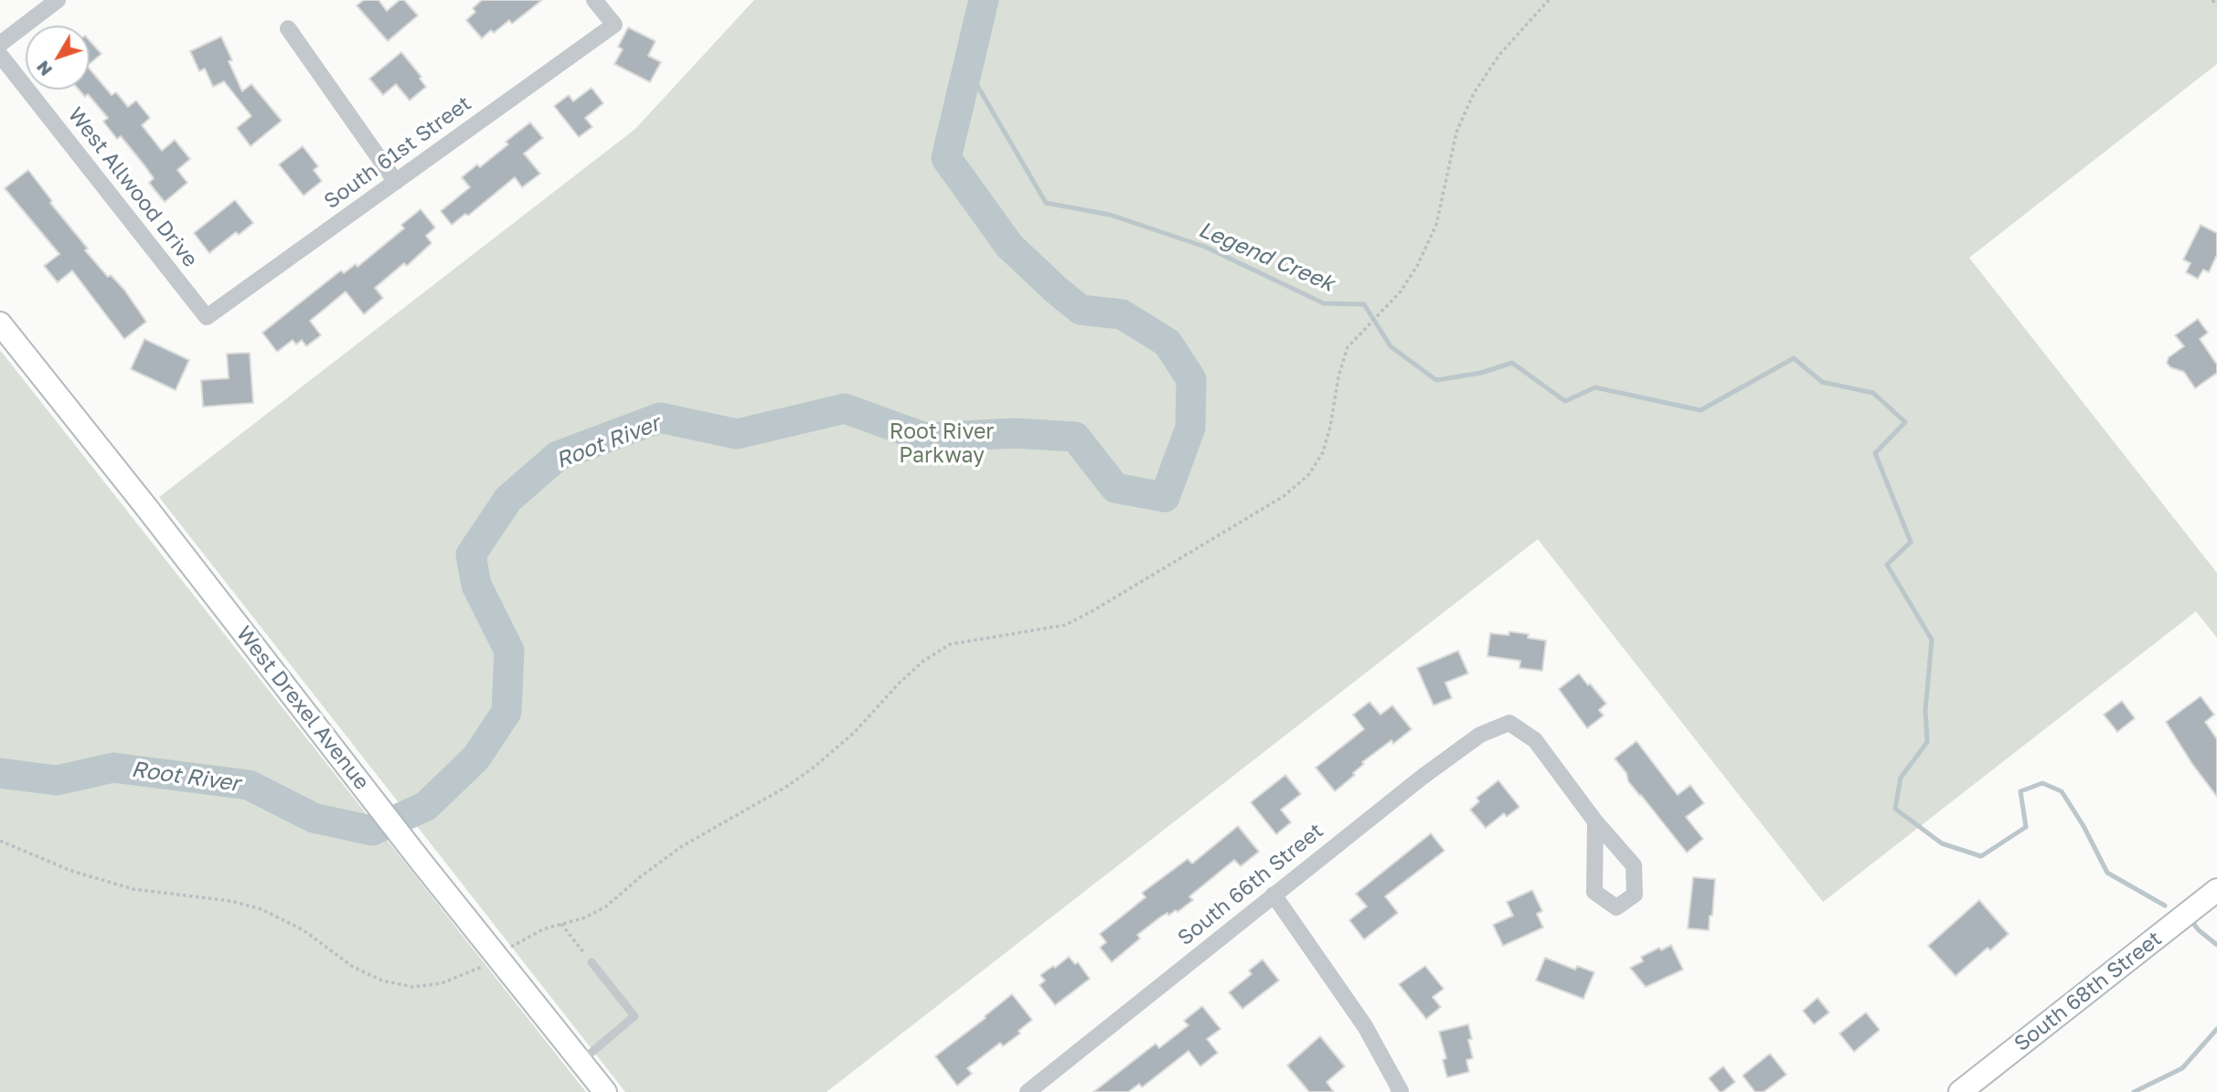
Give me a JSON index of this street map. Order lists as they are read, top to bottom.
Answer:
{
  "streets": {
    "street": [
      "South 61st Street",
      "West Allwood Drive",
      "West Drexel Avenue",
      "South 66th Street",
      "South 68th Street"
    ]
  },
  "crossings": [
    ["South 61st Street", "West Allwood Drive"]
  ],
  "water": ["Legend Creek", "Root River"],
  "parks": ["Root River Parkway"],
  "north": "bottom left"
}
